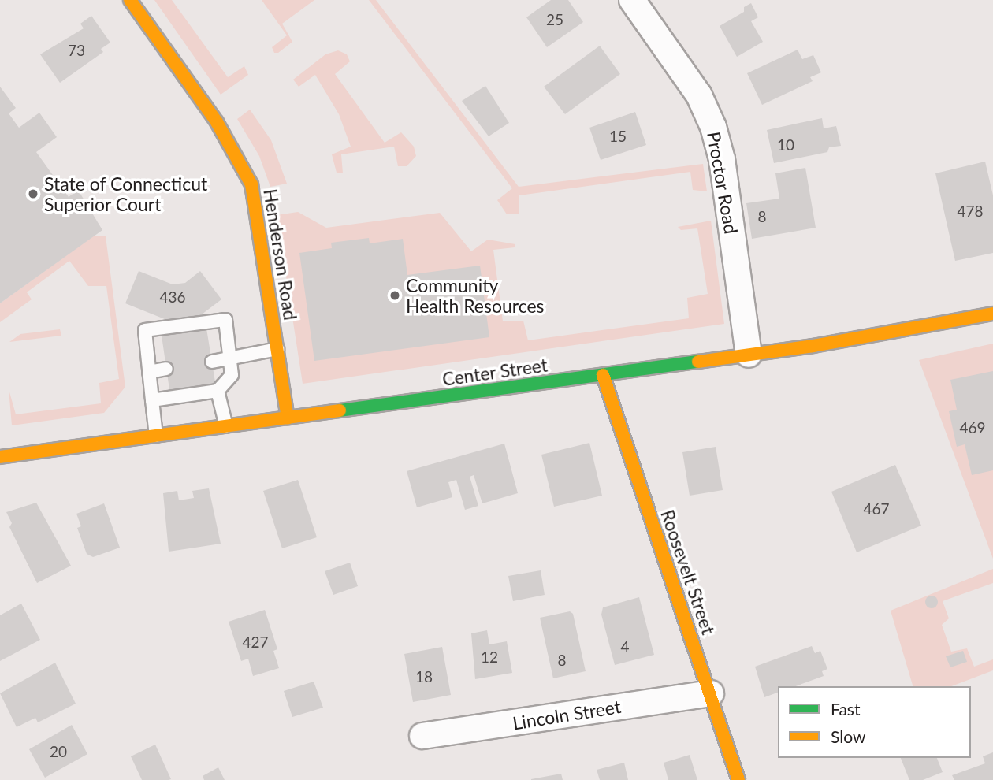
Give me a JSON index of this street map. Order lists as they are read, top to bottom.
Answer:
{
  "streets": {
    "main road": ["Henderson Road", "Center Street", "Roosevelt Street"],
    "street": ["Proctor Road", "Lincoln Street"]
  },
  "crossings": [
    ["Proctor Road", "Center Street"],
    ["Henderson Road", "Center Street"],
    ["Center Street", "Roosevelt Street"],
    ["Roosevelt Street", "Lincoln Street"]
  ],
  "places": ["State of Connecticut Superior Court", "Community Health Resources"],
  "house_numbers": [
    "25",
    "73",
    "15",
    "10",
    "478",
    "8",
    "436",
    "469",
    "467",
    "427",
    "4",
    "12",
    "8",
    "18",
    "20"
  ],
  "legend": ["Fast", "Slow"]
}
